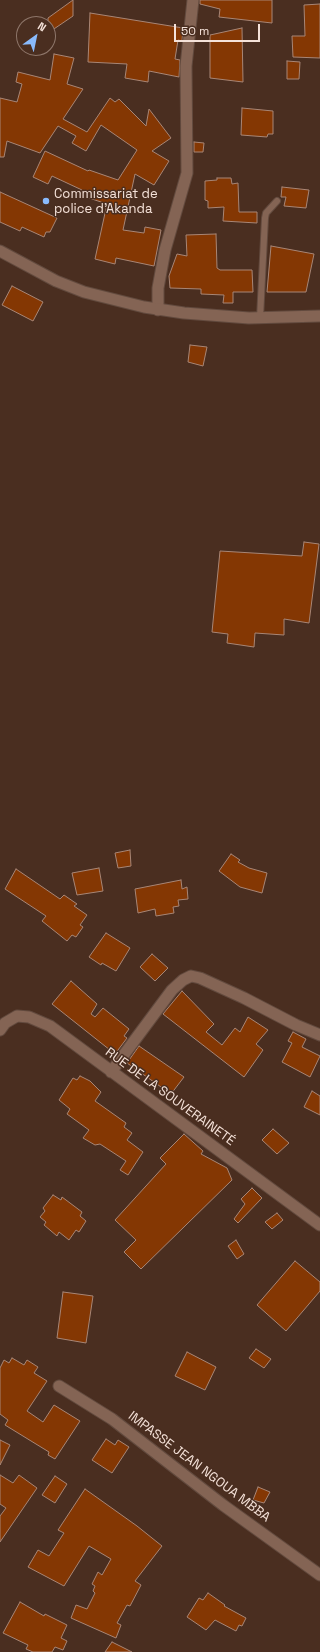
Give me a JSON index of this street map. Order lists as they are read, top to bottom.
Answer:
{
  "streets": {
    "street": ["RUE DE LA SOUVERAINETÉ", "IMPASSE JEAN NGOUA MBBA"]
  },
  "places": ["Commissariat de police d'Akanda"],
  "scale_bar": "50 m",
  "north": "top right"
}
